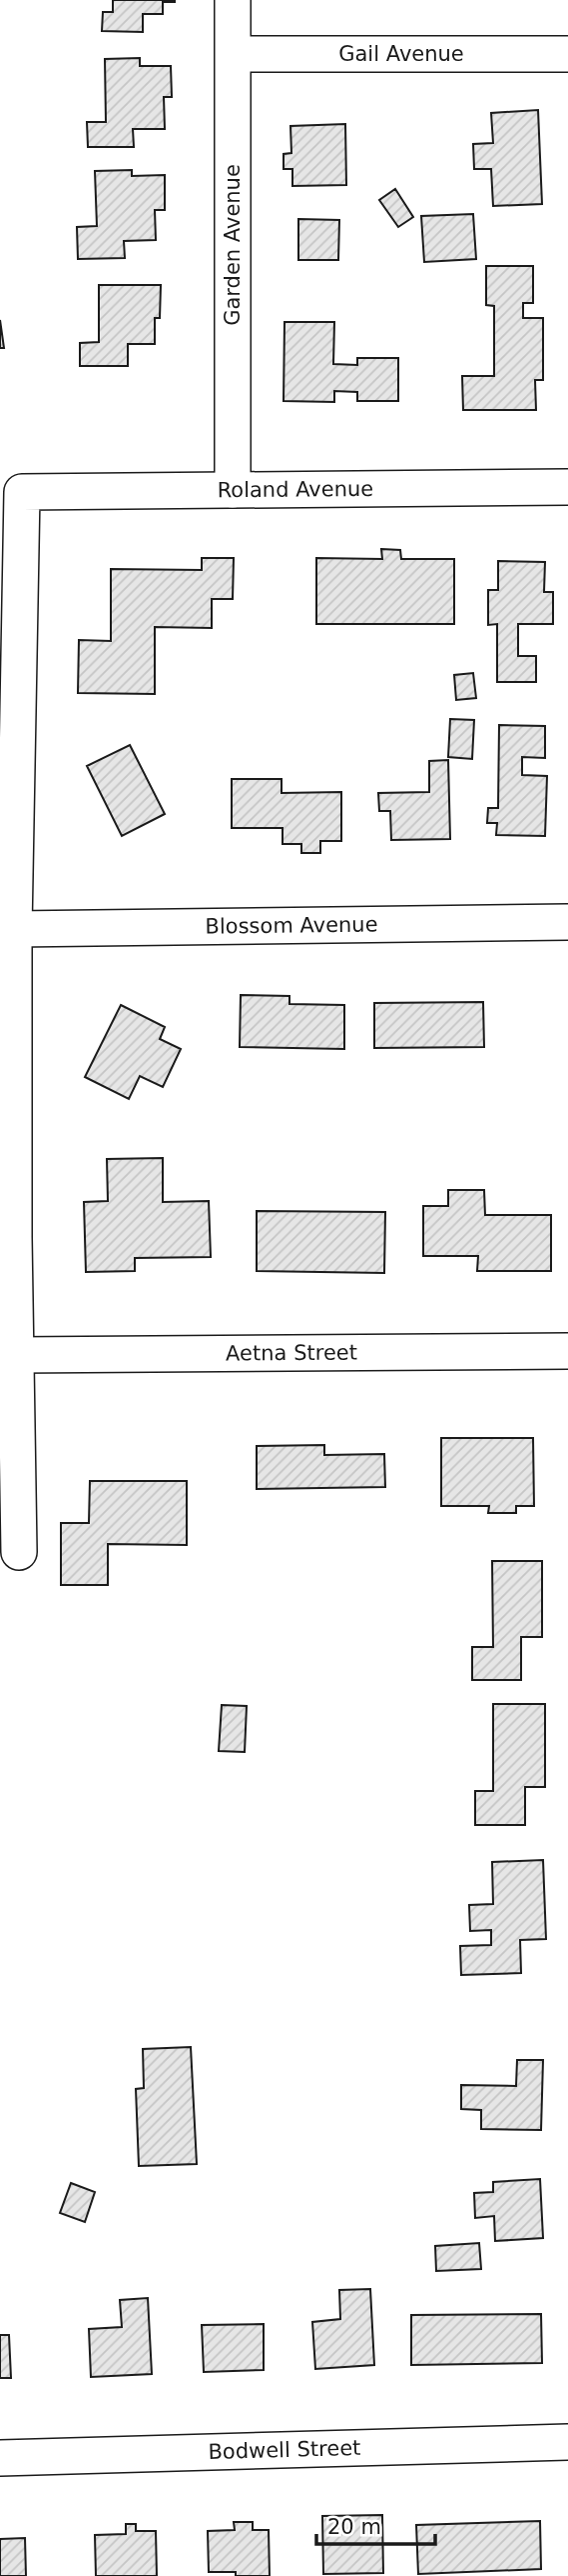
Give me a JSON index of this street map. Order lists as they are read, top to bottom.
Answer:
{
  "streets": {
    "street": [
      "Gail Avenue",
      "Garden Avenue",
      "Roland Avenue",
      "Blossom Avenue",
      "Aetna Street",
      "Bodwell Street"
    ]
  },
  "crossings": [
    ["Gail Avenue", "Garden Avenue"],
    ["Garden Avenue", "Roland Avenue"],
    ["Roland Avenue", "Blossom Avenue"]
  ],
  "scale_bar": "20 m"
}
